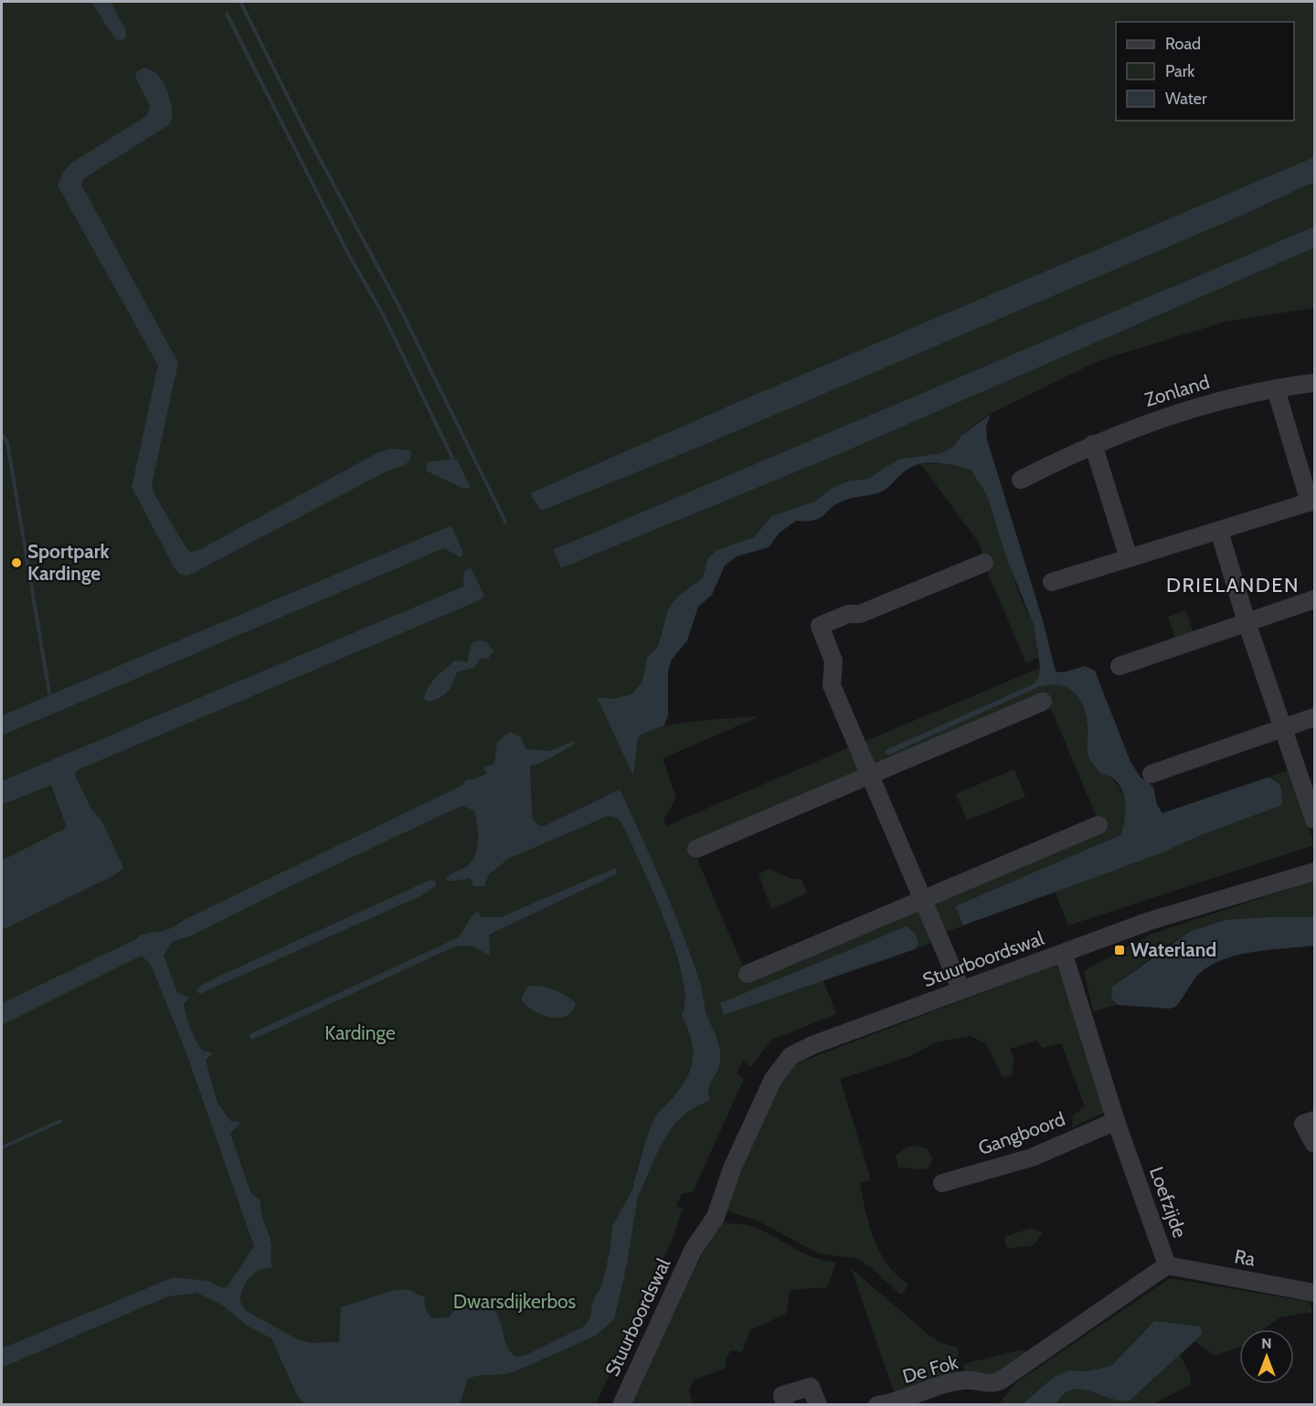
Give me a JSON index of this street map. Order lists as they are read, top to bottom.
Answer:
{
  "streets": {
    "street": [
      "Zonland",
      "Stuurboordswal",
      "Gangboord",
      "Loefzijde",
      "Ra",
      "De Fok"
    ]
  },
  "crossings": [
    ["Stuurboordswal", "Loefzijde"],
    ["Gangboord", "Loefzijde"],
    ["Loefzijde", "Ra"],
    ["Loefzijde", "De Fok"]
  ],
  "districts": ["DRIELANDEN"],
  "parks": ["Kardinge", "Dwarsdijkerbos"],
  "places": {
    "other": ["Sportpark Kardinge"],
    "transit": ["Waterland"]
  },
  "legend": ["Road", "Park", "Water"],
  "north": "top"
}
